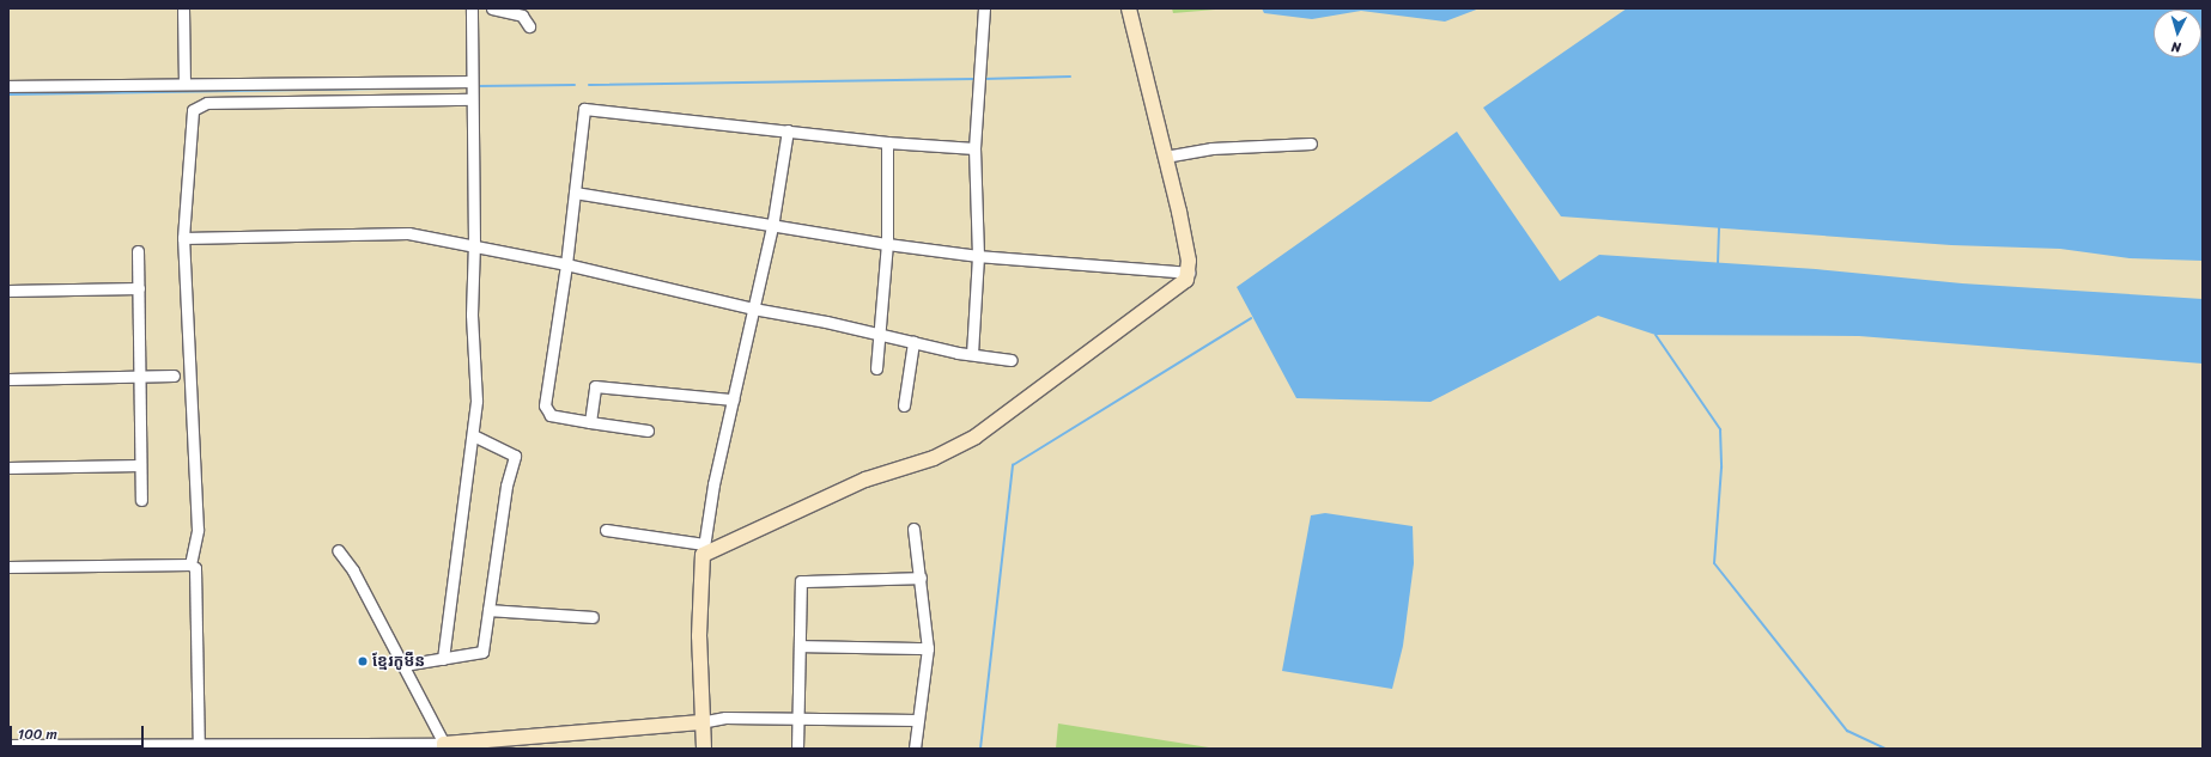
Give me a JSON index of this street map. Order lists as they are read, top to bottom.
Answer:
{
  "places": ["ខ្មែរកូមីន"],
  "scale_bar": "100 m",
  "north": "bottom"
}
